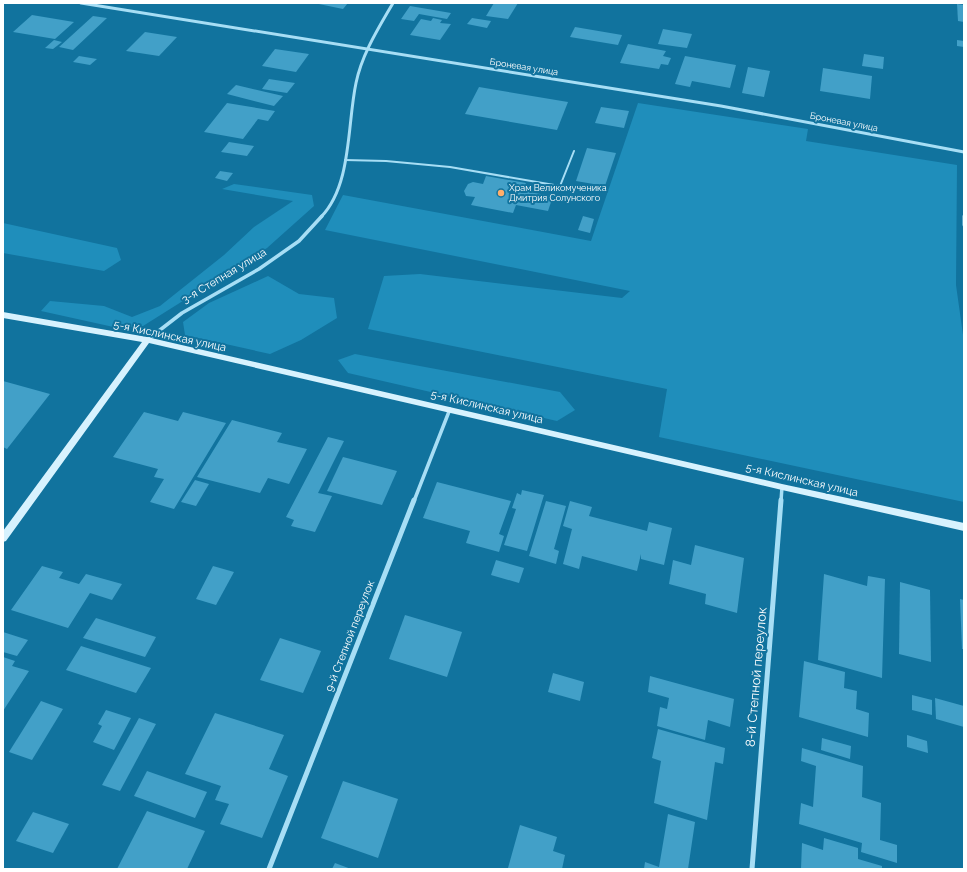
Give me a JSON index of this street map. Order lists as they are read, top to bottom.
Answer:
{
  "streets": {
    "street": [
      "Броневая улица",
      "3-я Степная улица",
      "5-я Кислинская улица",
      "9-й Степной переулок",
      "8-й Степной переулок"
    ]
  },
  "crossings": [
    ["Броневая улица", "3-я Степная улица"],
    ["3-я Степная улица", "5-я Кислинская улица"],
    ["5-я Кислинская улица", "9-й Степной переулок"],
    ["5-я Кислинская улица", "8-й Степной переулок"]
  ],
  "places": ["Храм Великомученика Дмитрия Солунского"]
}
